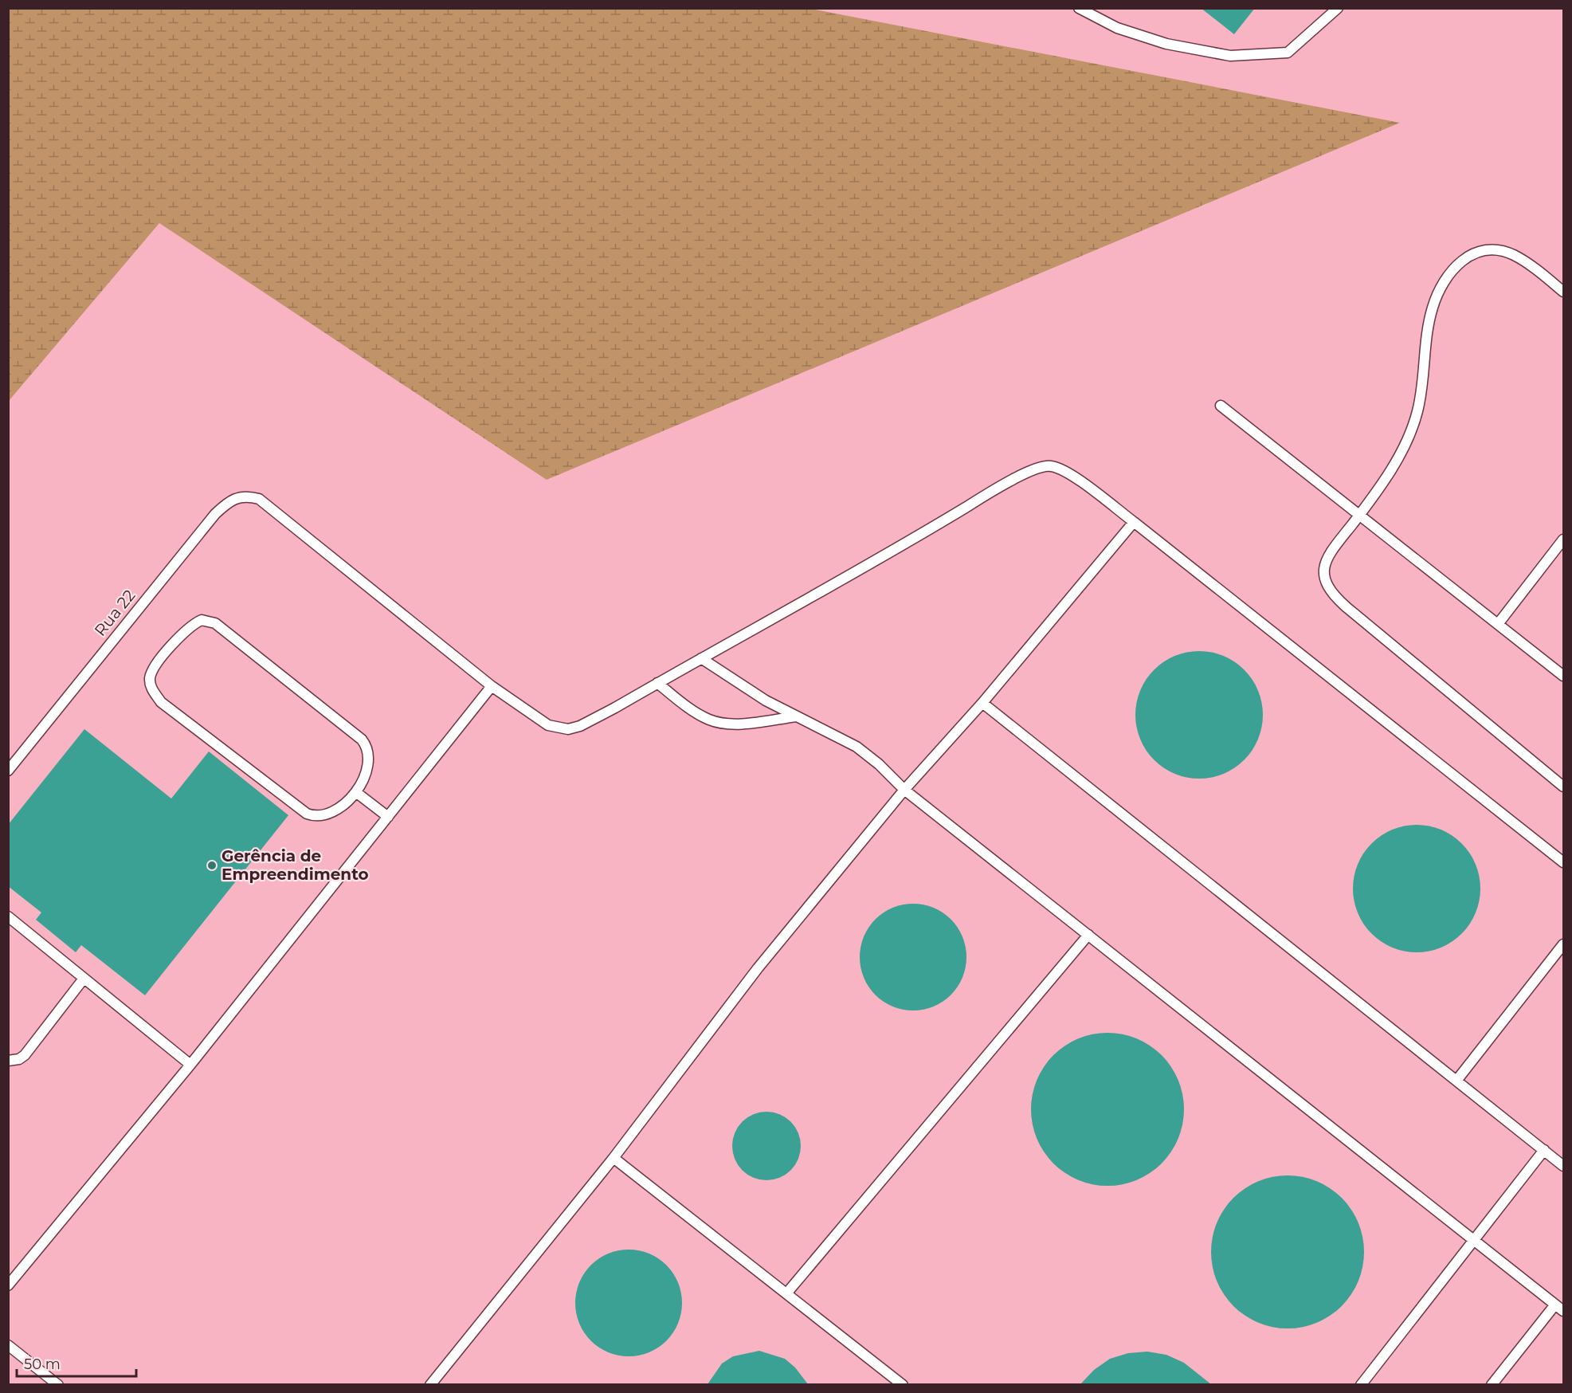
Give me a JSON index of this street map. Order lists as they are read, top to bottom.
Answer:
{
  "streets": {
    "lane": ["Rua 22"]
  },
  "places": ["Gerência de Empreendimento"],
  "scale_bar": "50 m"
}
